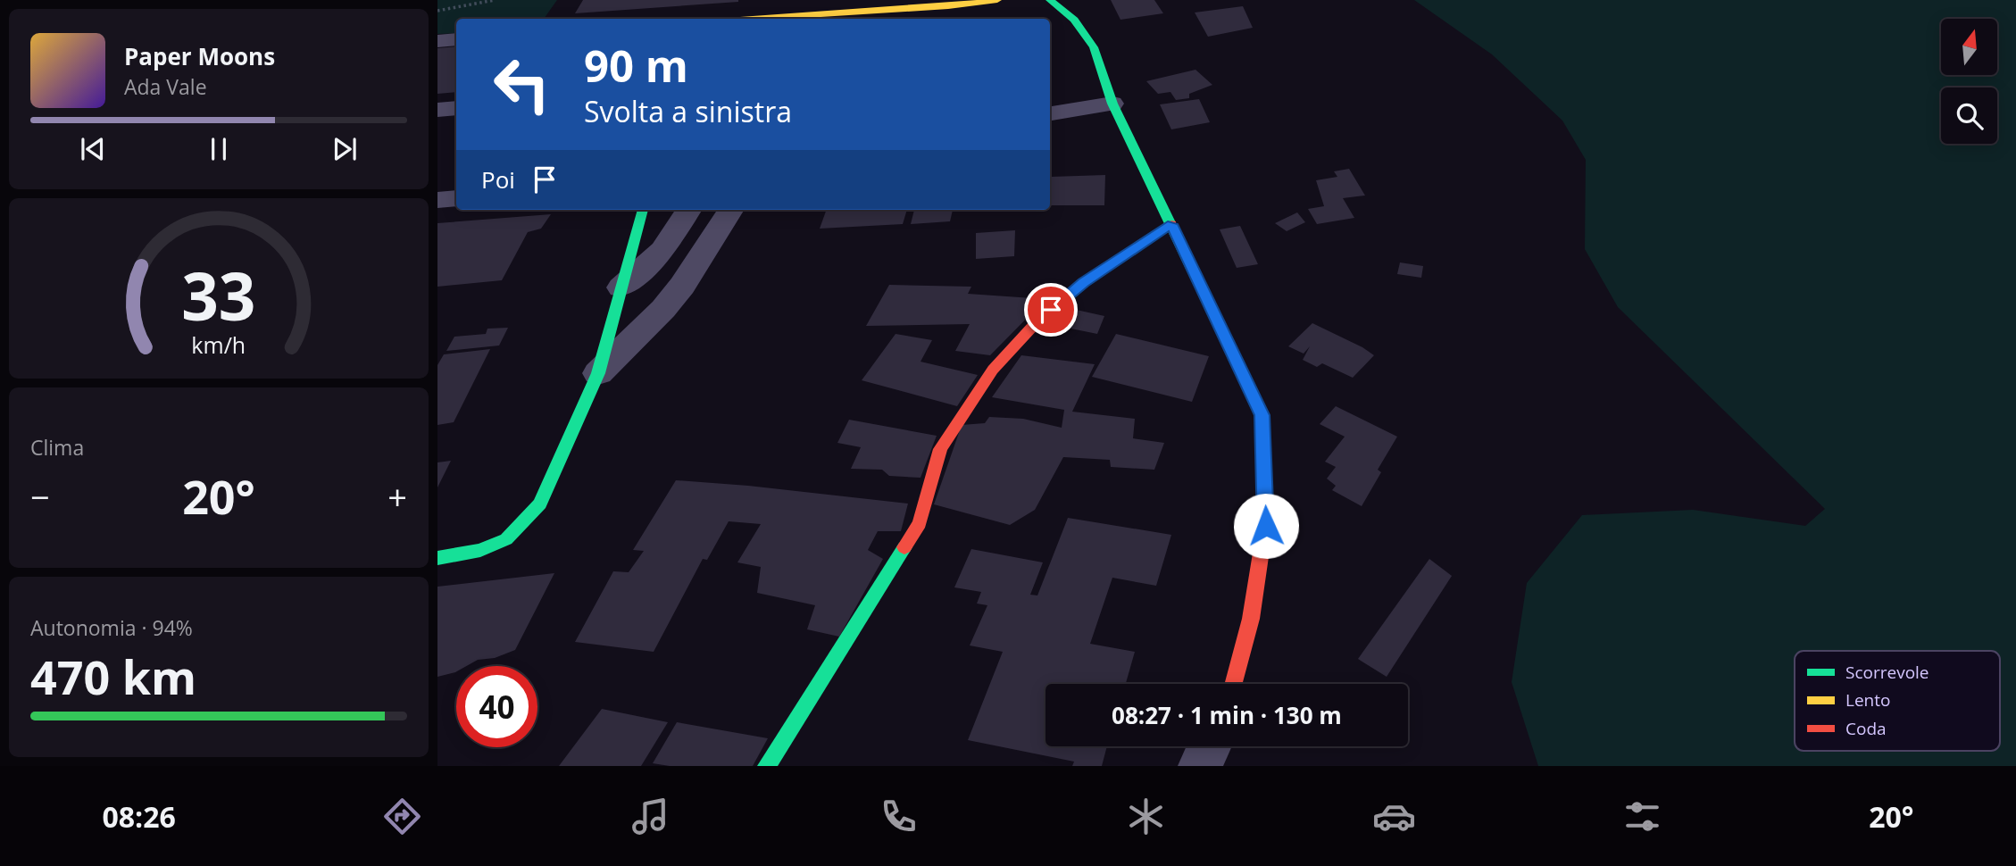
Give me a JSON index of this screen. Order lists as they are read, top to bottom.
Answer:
{
  "legend": ["Scorrevole", "Lento", "Coda"],
  "north": "top",
  "page": {
    "turn": ["90 m", "Svolta a sinistra"],
    "song": ["Paper Moons", "Ada Vale"],
    "then": "Poi",
    "tile": [
      "Clima",
      ["Autonomia · 94%", "470 km"]
    ],
    "heat": ["−", "20°", "+"],
    "limit": "40",
    "trip": "08:27 · 1 min · 130 m",
    "tabs": ["08:26", "20°"],
    "gauge": ["33", "km/h"]
  }
}
